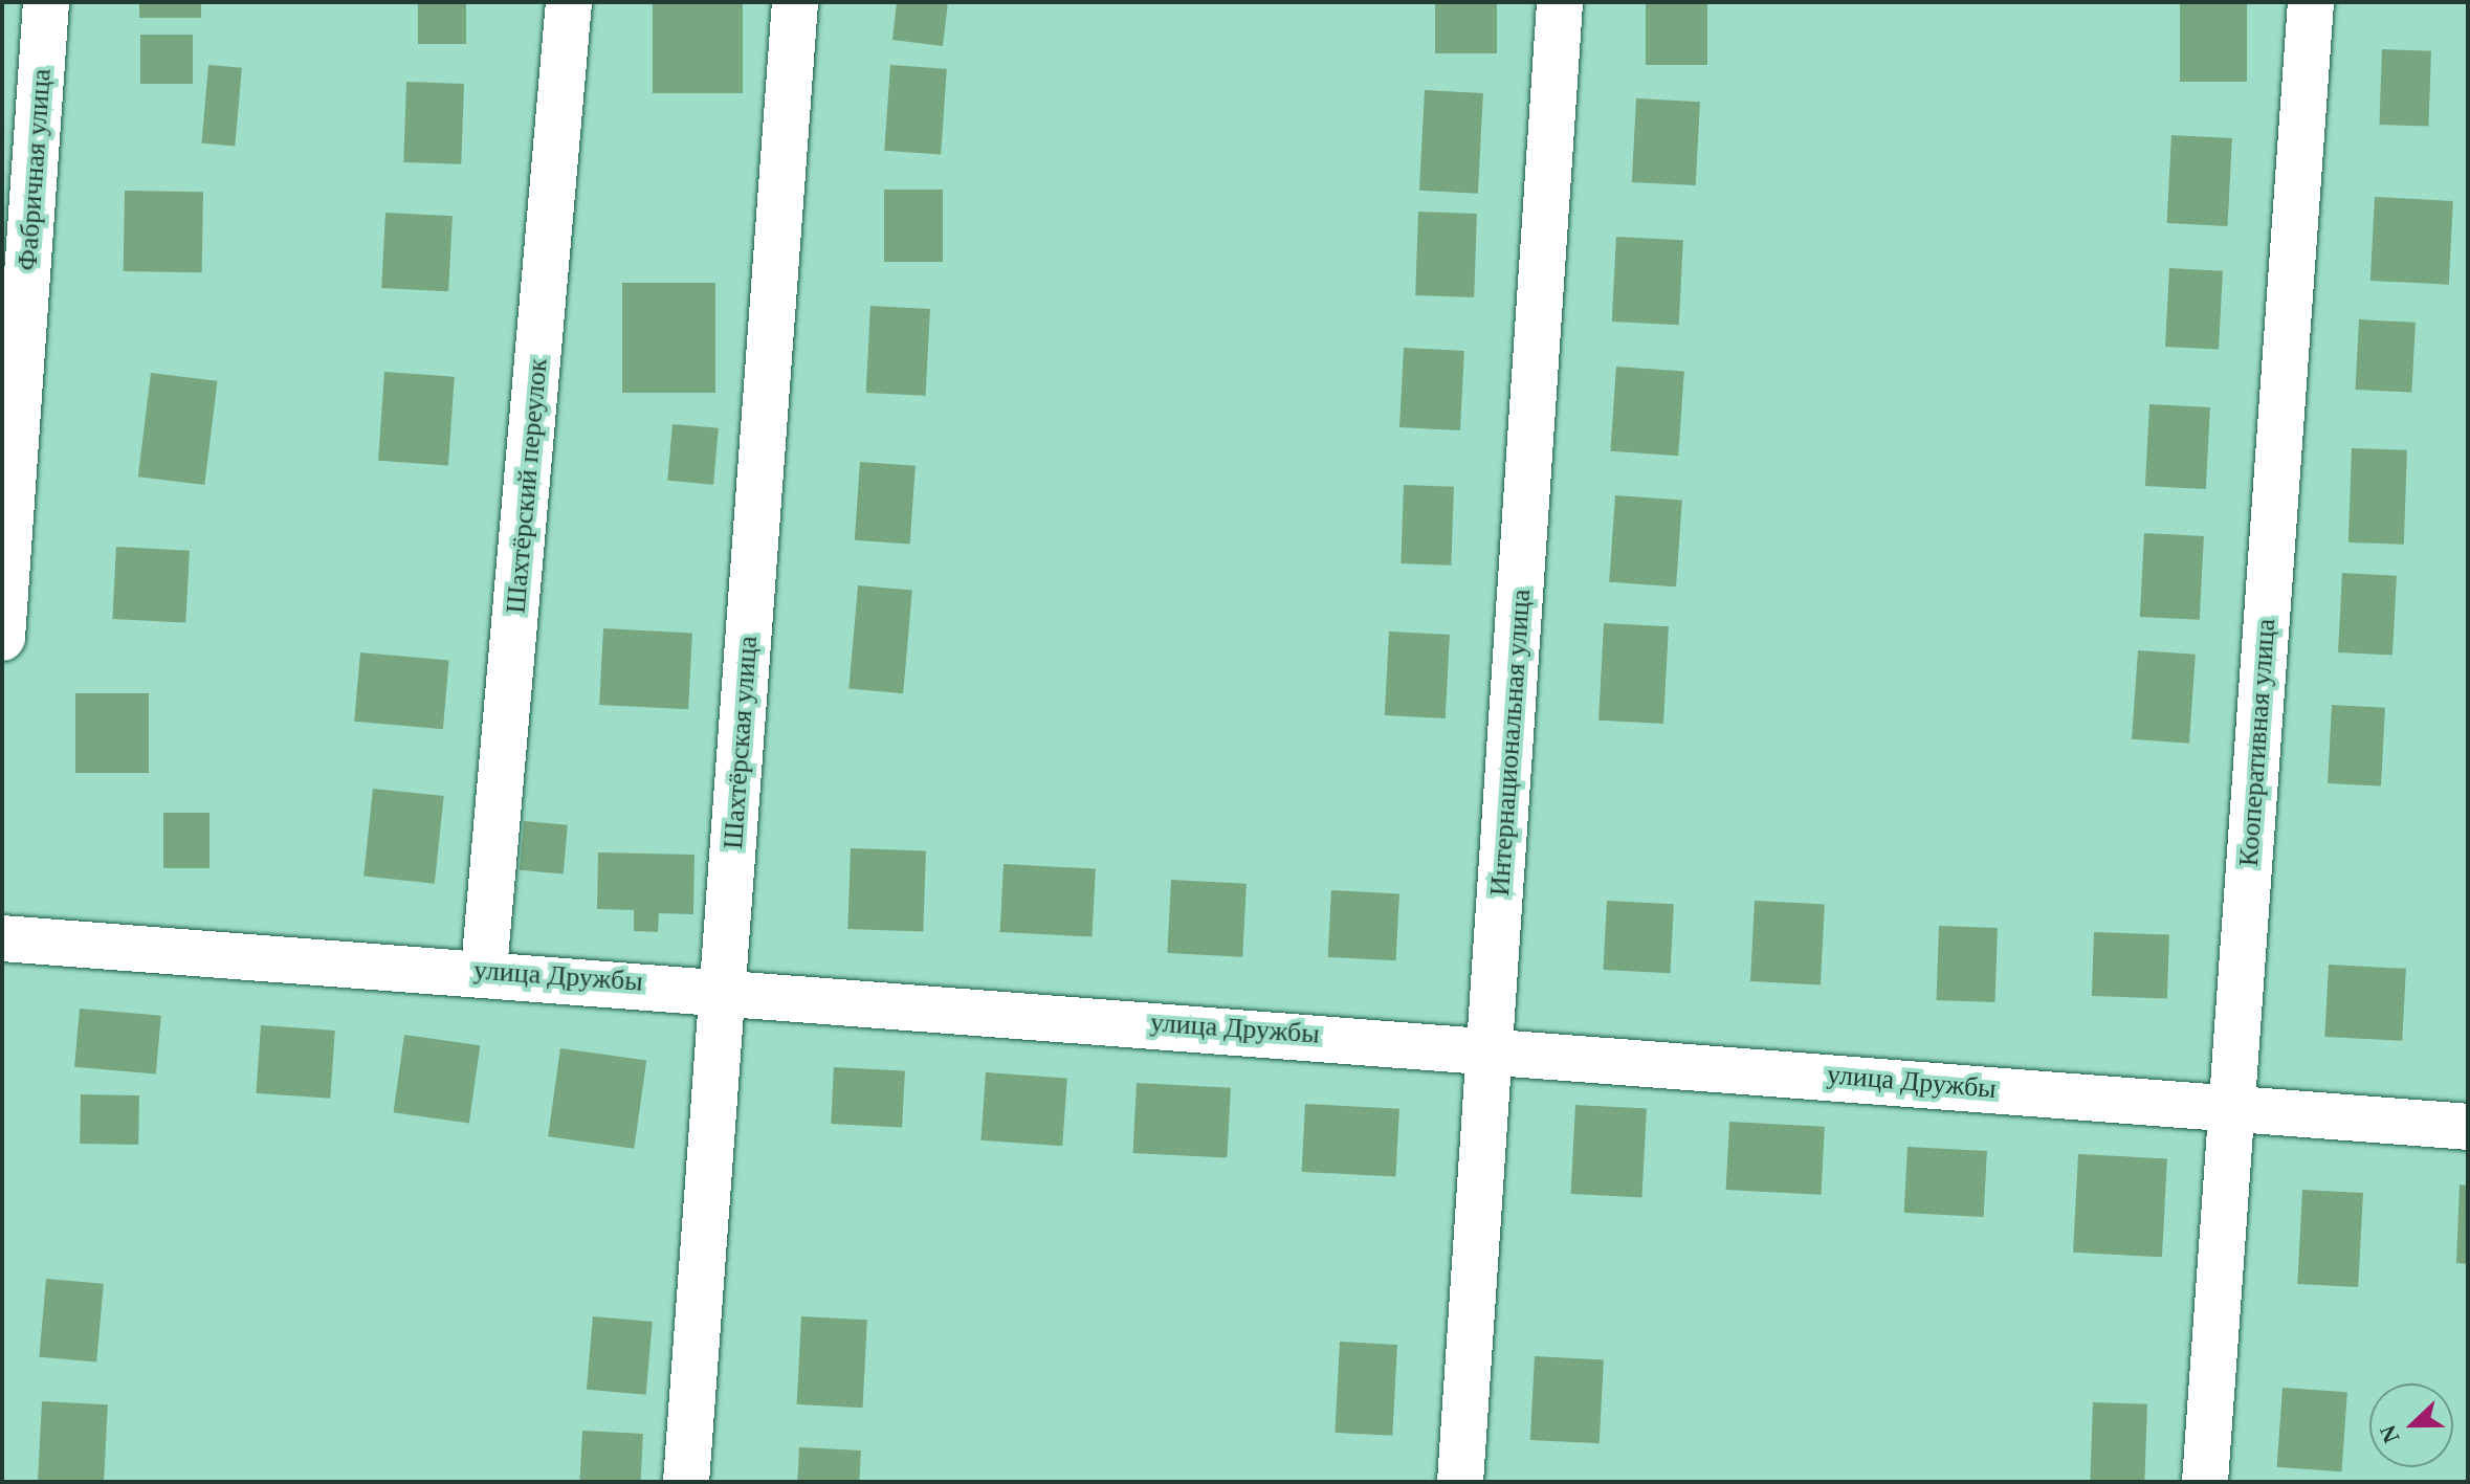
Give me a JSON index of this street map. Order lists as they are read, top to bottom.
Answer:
{
  "streets": {
    "street": [
      "Фабричная улица",
      "Шахтёрский переулок",
      "Шахтёрская улица",
      "Интернациональная улица",
      "Кооперативная улица",
      "улица Дружбы"
    ]
  },
  "crossings": [
    ["Шахтёрский переулок", "улица Дружбы"],
    ["Шахтёрская улица", "улица Дружбы"],
    ["Интернациональная улица", "улица Дружбы"],
    ["Кооперативная улица", "улица Дружбы"]
  ],
  "north": "left"
}
